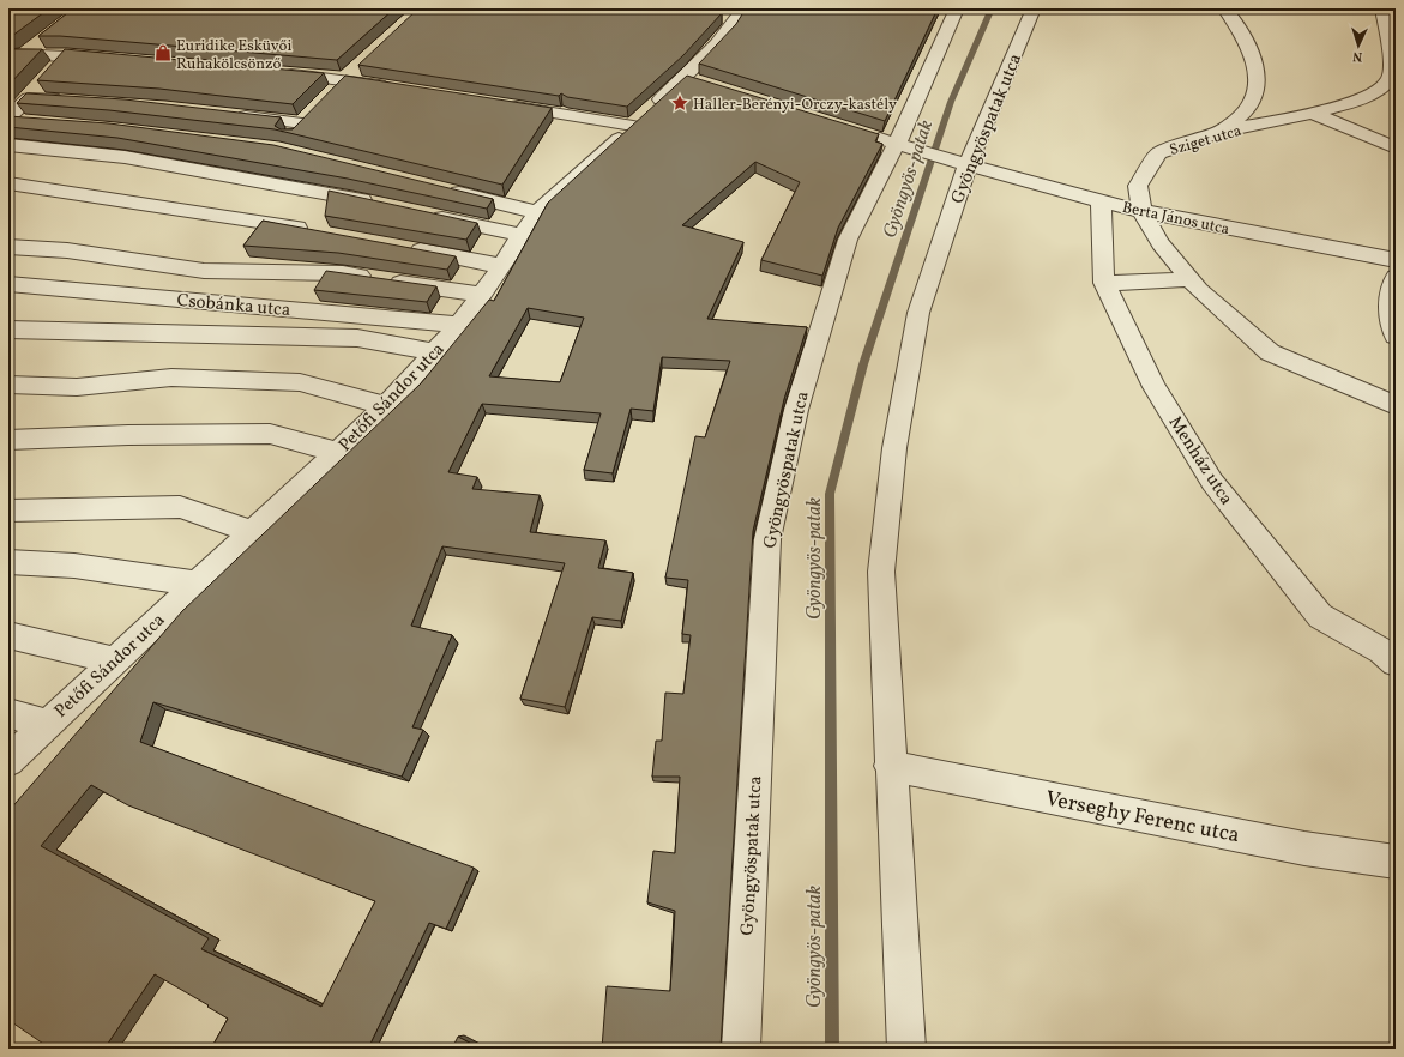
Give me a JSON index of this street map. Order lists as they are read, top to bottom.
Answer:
{
  "streets": {
    "street": [
      "Gyöngyöspatak utca",
      "Sziget utca",
      "Berta János utca",
      "Csobánka utca",
      "Petőfi Sándor utca",
      "Menház utca",
      "Verseghy Ferenc utca"
    ]
  },
  "crossings": [
    ["Gyöngyöspatak utca", "Berta János utca"],
    ["Gyöngyöspatak utca", "Verseghy Ferenc utca"],
    ["Sziget utca", "Berta János utca"],
    ["Berta János utca", "Menház utca"],
    ["Csobánka utca", "Petőfi Sándor utca"]
  ],
  "water": ["Gyöngyös-patak"],
  "places": {
    "shop": ["Euridike Esküvői Ruhakölcsönző"],
    "place": ["Haller-Berényi-Orczy-kastély"]
  },
  "north": "bottom"
}
